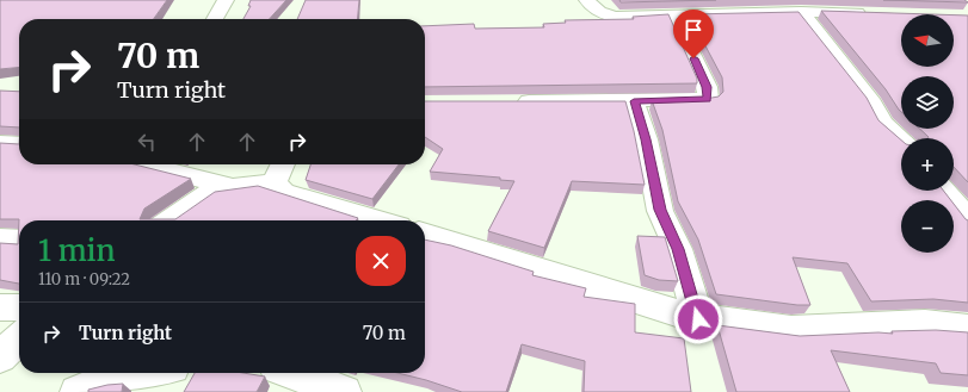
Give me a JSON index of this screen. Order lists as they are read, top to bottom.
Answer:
{
  "north": "left",
  "page": {
    "map_buttons": ["+", "−"],
    "turn": ["70 m", "Turn right"],
    "heading": ["1 min", "110 m · 09:22"],
    "list": [
      {
        "name": "Turn right",
        "value": "70 m"
      }
    ]
  }
}
